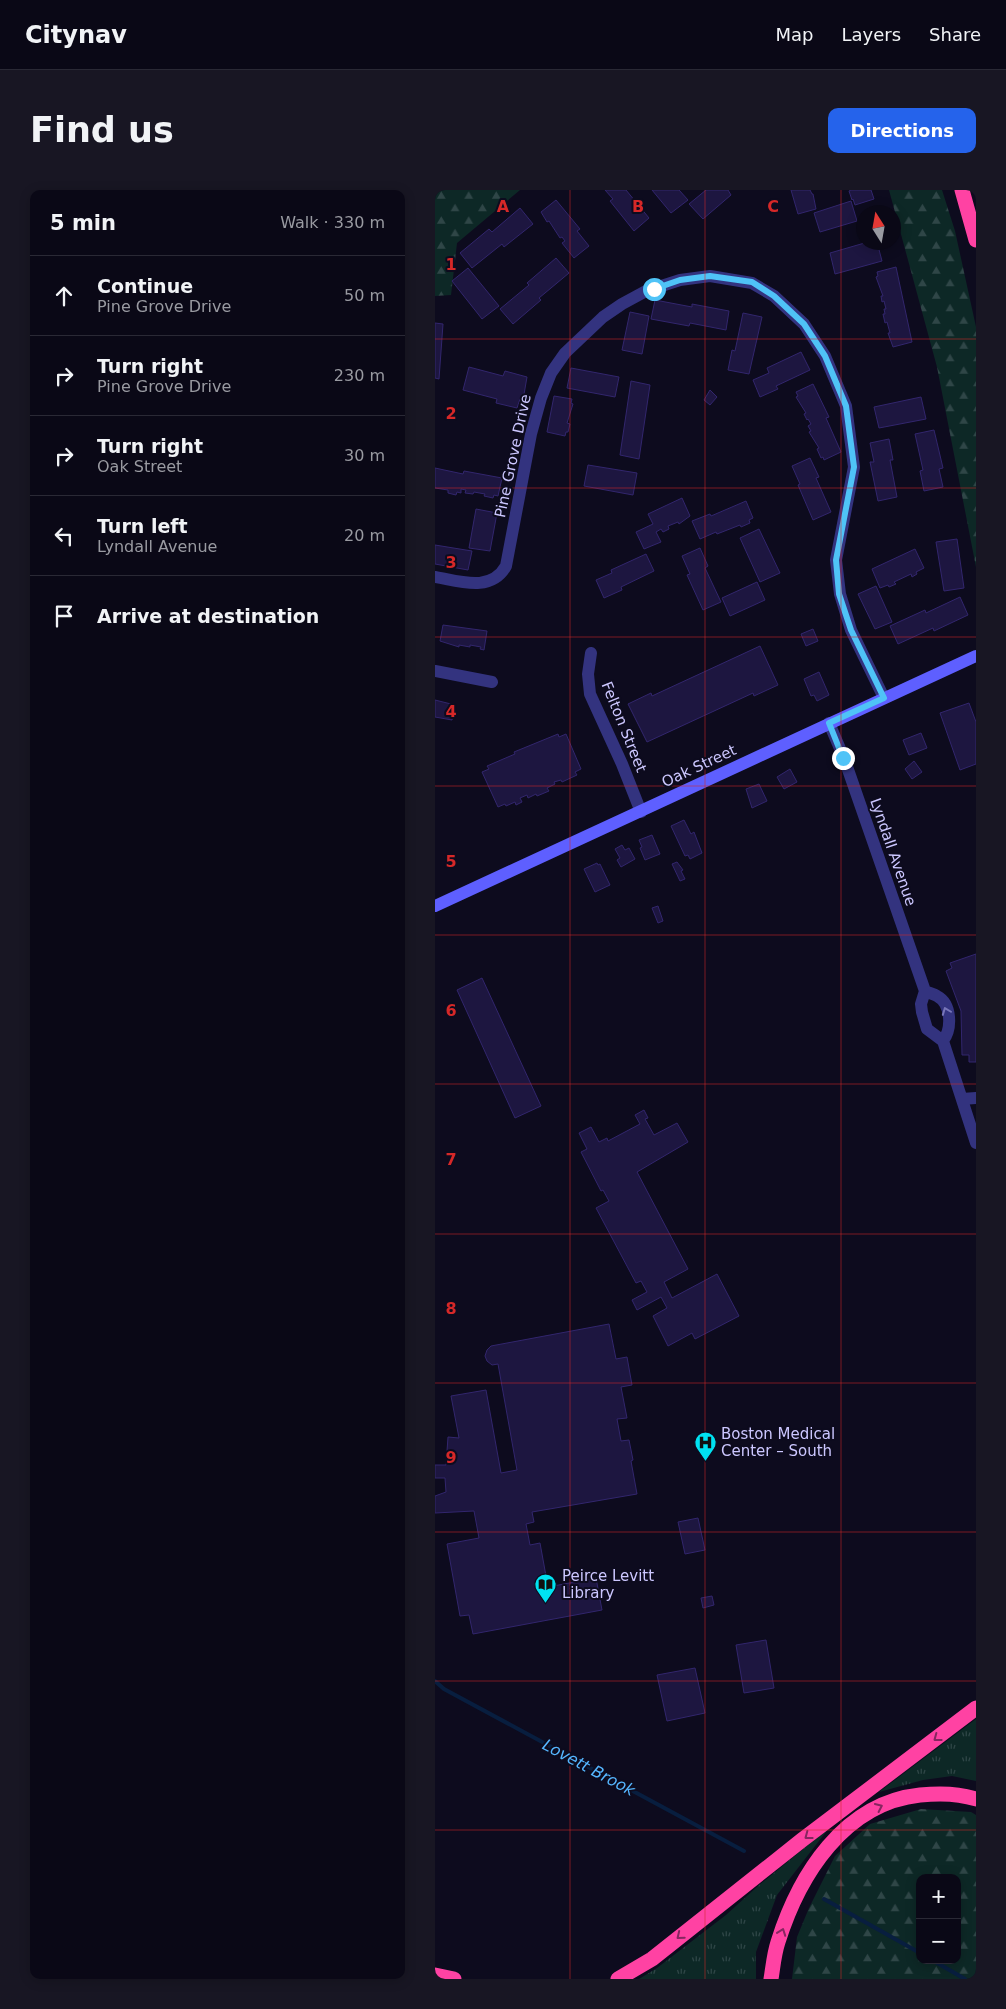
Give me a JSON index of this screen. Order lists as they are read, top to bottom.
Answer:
{
  "streets": {
    "main road": ["Oak Street"],
    "street": ["Pine Grove Drive", "Felton Street", "Lyndall Avenue"]
  },
  "crossings": [
    ["Pine Grove Drive", "Oak Street"],
    ["Felton Street", "Oak Street"],
    ["Oak Street", "Lyndall Avenue"]
  ],
  "water": ["Lovett Brook"],
  "places": {
    "hospital": ["Boston Medical Center – South"],
    "library": ["Peirce Levitt Library"]
  },
  "north": "top",
  "page": {
    "header": "Citynav",
    "nav": ["Map", "Layers", "Share"],
    "buttons": "Directions",
    "title": "Find us",
    "heading": ["5 min", "Walk · 330 m"],
    "list": [
      ["Continue", "Pine Grove Drive", "50 m"],
      ["Turn right", "Pine Grove Drive", "230 m"],
      ["Turn right", "Oak Street", "30 m"],
      ["Turn left", "Lyndall Avenue", "20 m"],
      "Arrive at destination"
    ],
    "map_buttons": ["+", "−"]
  },
  "grid": {
    "columns": ["A", "B", "C"],
    "rows": [
      "1",
      "2",
      "3",
      "4",
      "5",
      "6",
      "7",
      "8",
      "9"
    ]
  }
}
